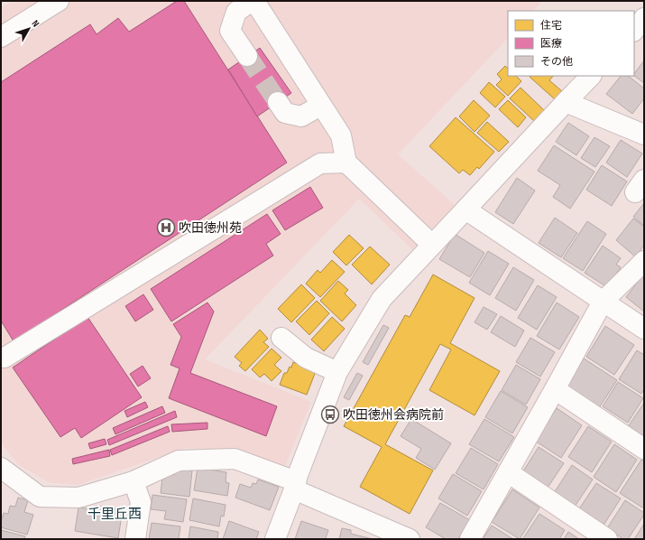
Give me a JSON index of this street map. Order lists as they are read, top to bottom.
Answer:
{
  "districts": ["千里丘西"],
  "places": {
    "hospital": ["吹田徳州苑"],
    "bus stop": ["吹田徳州会病院前"]
  },
  "legend": ["住宅", "医療", "その他"],
  "north": "top right"
}
